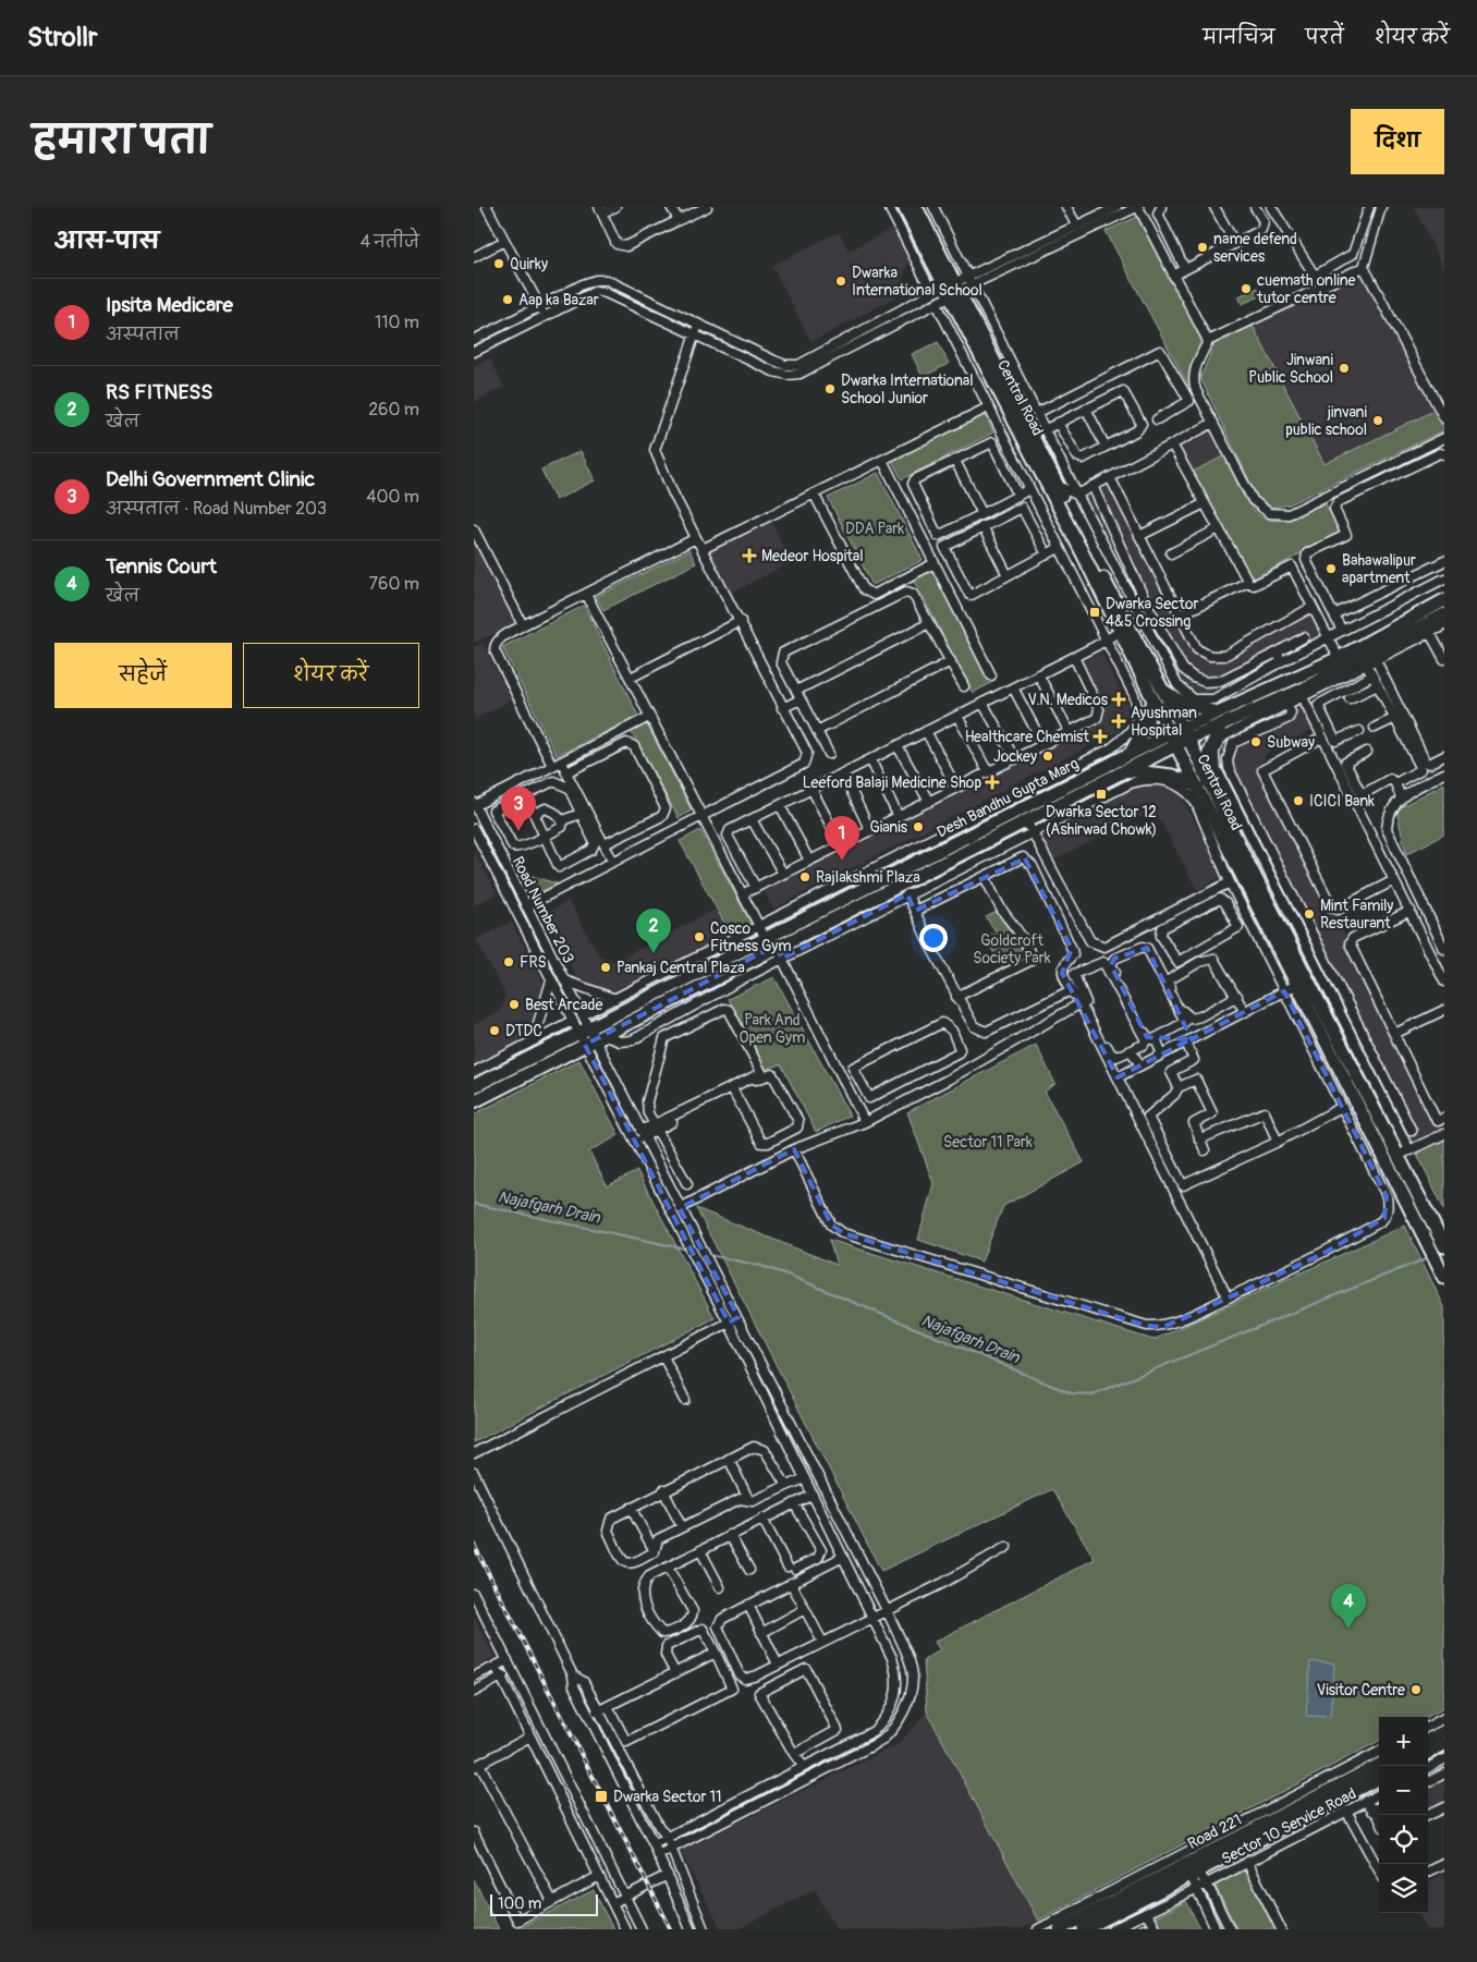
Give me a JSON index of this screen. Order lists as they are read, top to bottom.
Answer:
{
  "streets": {
    "main road": ["Central Road", "Desh Bandhu Gupta Marg", "Road 221"],
    "street": ["Road Number 203", "Sector 10 Service Road"]
  },
  "crossings": [
    ["Central Road", "Desh Bandhu Gupta Marg"],
    ["Desh Bandhu Gupta Marg", "Road Number 203"]
  ],
  "water": ["Najafgarh Drain"],
  "parks": [
    "DDA Park",
    "Goldcroft Society Park",
    "Park And Open Gym",
    "Sector 11 Park"
  ],
  "places": {
    "other": [
      "name defend services",
      "Quirky",
      "Dwarka International School",
      "cuemath online tutor centre",
      "Aap ka Bazar",
      "Jinwani Public School",
      "Dwarka International School Junior",
      "jinvani public school",
      "Bahawalipur apartment",
      "Subway",
      "Jockey",
      "ICICI Bank",
      "Gianis",
      "Rajlakshmi Plaza",
      "Mint Family Restaurant",
      "Cosco Fitness Gym",
      "FRS",
      "Pankaj Central Plaza",
      "Best Arcade",
      "DTDC",
      "Visitor Centre"
    ],
    "health": [
      "Medeor Hospital",
      "V.N. Medicos",
      "Ayushman Hospital",
      "Healthcare Chemist",
      "Leeford Balaji Medicine Shop"
    ],
    "transit": ["Dwarka Sector 4&5 Crossing", "Dwarka Sector 12 (Ashirwad Chowk)", "Dwarka Sector 11"]
  },
  "scale_bar": "100 m",
  "page": {
    "header": "Strollr",
    "nav": ["मानचित्र", "परतें", "शेयर करें"],
    "title": "हमारा पता",
    "buttons": [
      "दिशा",
      ["सहेजें", "शेयर करें"]
    ],
    "heading": ["आस-पास", "4 नतीजे"],
    "list": [
      {
        "mark": "1",
        "name": "Ipsita Medicare",
        "note": "अस्पताल",
        "value": "110 m"
      },
      {
        "mark": "2",
        "name": "RS FITNESS",
        "note": "खेल",
        "value": "260 m"
      },
      {
        "mark": "3",
        "name": "Delhi Government Clinic",
        "note": "अस्पताल · Road Number 203",
        "value": "400 m"
      },
      {
        "mark": "4",
        "name": "Tennis Court",
        "note": "खेल",
        "value": "760 m"
      }
    ],
    "pins": [
      "3",
      "1",
      "2",
      "4"
    ],
    "map_buttons": ["+", "−"],
    "scale": "100 m"
  }
}
